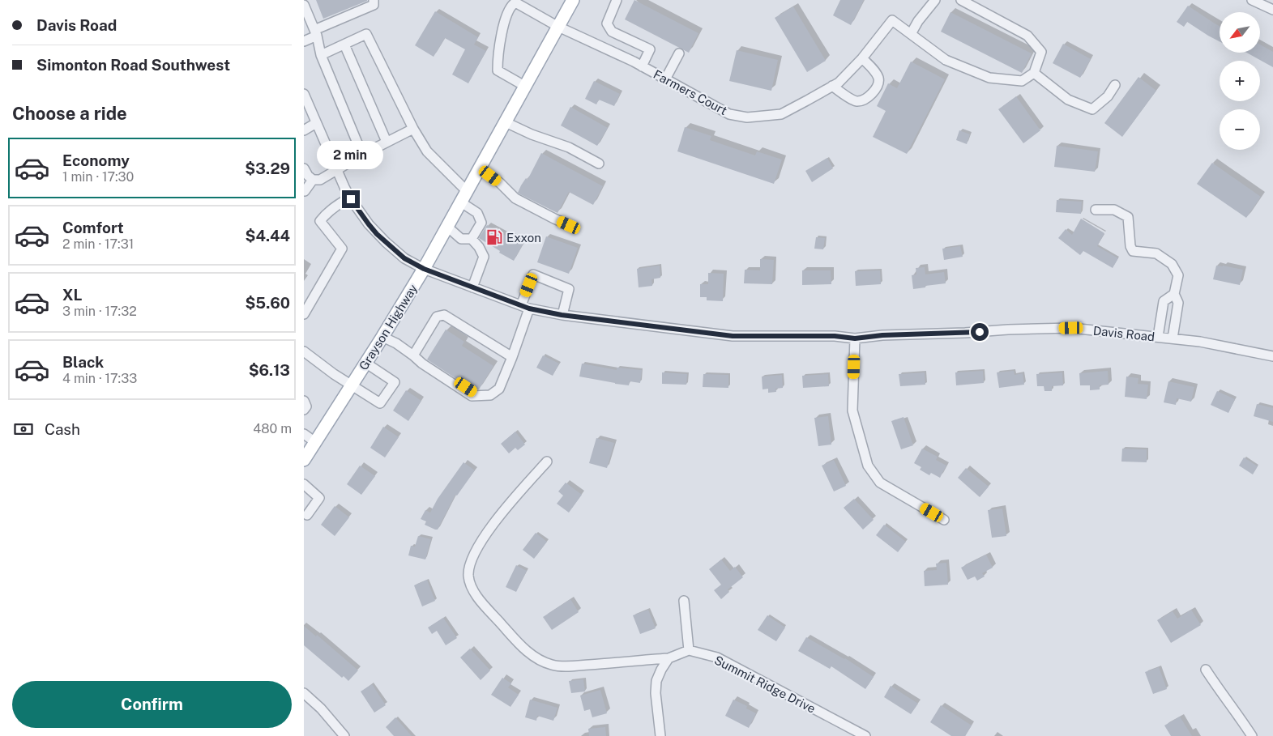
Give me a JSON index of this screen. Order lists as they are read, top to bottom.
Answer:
{
  "streets": {
    "main road": ["Grayson Highway"],
    "street": ["Farmers Court", "Davis Road", "Summit Ridge Drive"]
  },
  "crossings": [
    ["Farmers Court", "Grayson Highway"],
    ["Grayson Highway", "Davis Road"]
  ],
  "places": {
    "fuel station": ["Exxon"]
  },
  "north": "bottom left",
  "page": {
    "banner": ["Davis Road", "Simonton Road Southwest"],
    "map_buttons": ["+", "−"],
    "heading": "Choose a ride",
    "list": [
      {
        "name": "Economy",
        "note": "1 min · 17:30",
        "value": "$3.29"
      },
      {
        "name": "Comfort",
        "note": "2 min · 17:31",
        "value": "$4.44"
      },
      {
        "name": "XL",
        "note": "3 min · 17:32",
        "value": "$5.60"
      },
      {
        "name": "Black",
        "note": "4 min · 17:33",
        "value": "$6.13"
      }
    ],
    "bubble": "2 min",
    "pay": ["Cash", "480 m"],
    "buttons": "Confirm"
  }
}
